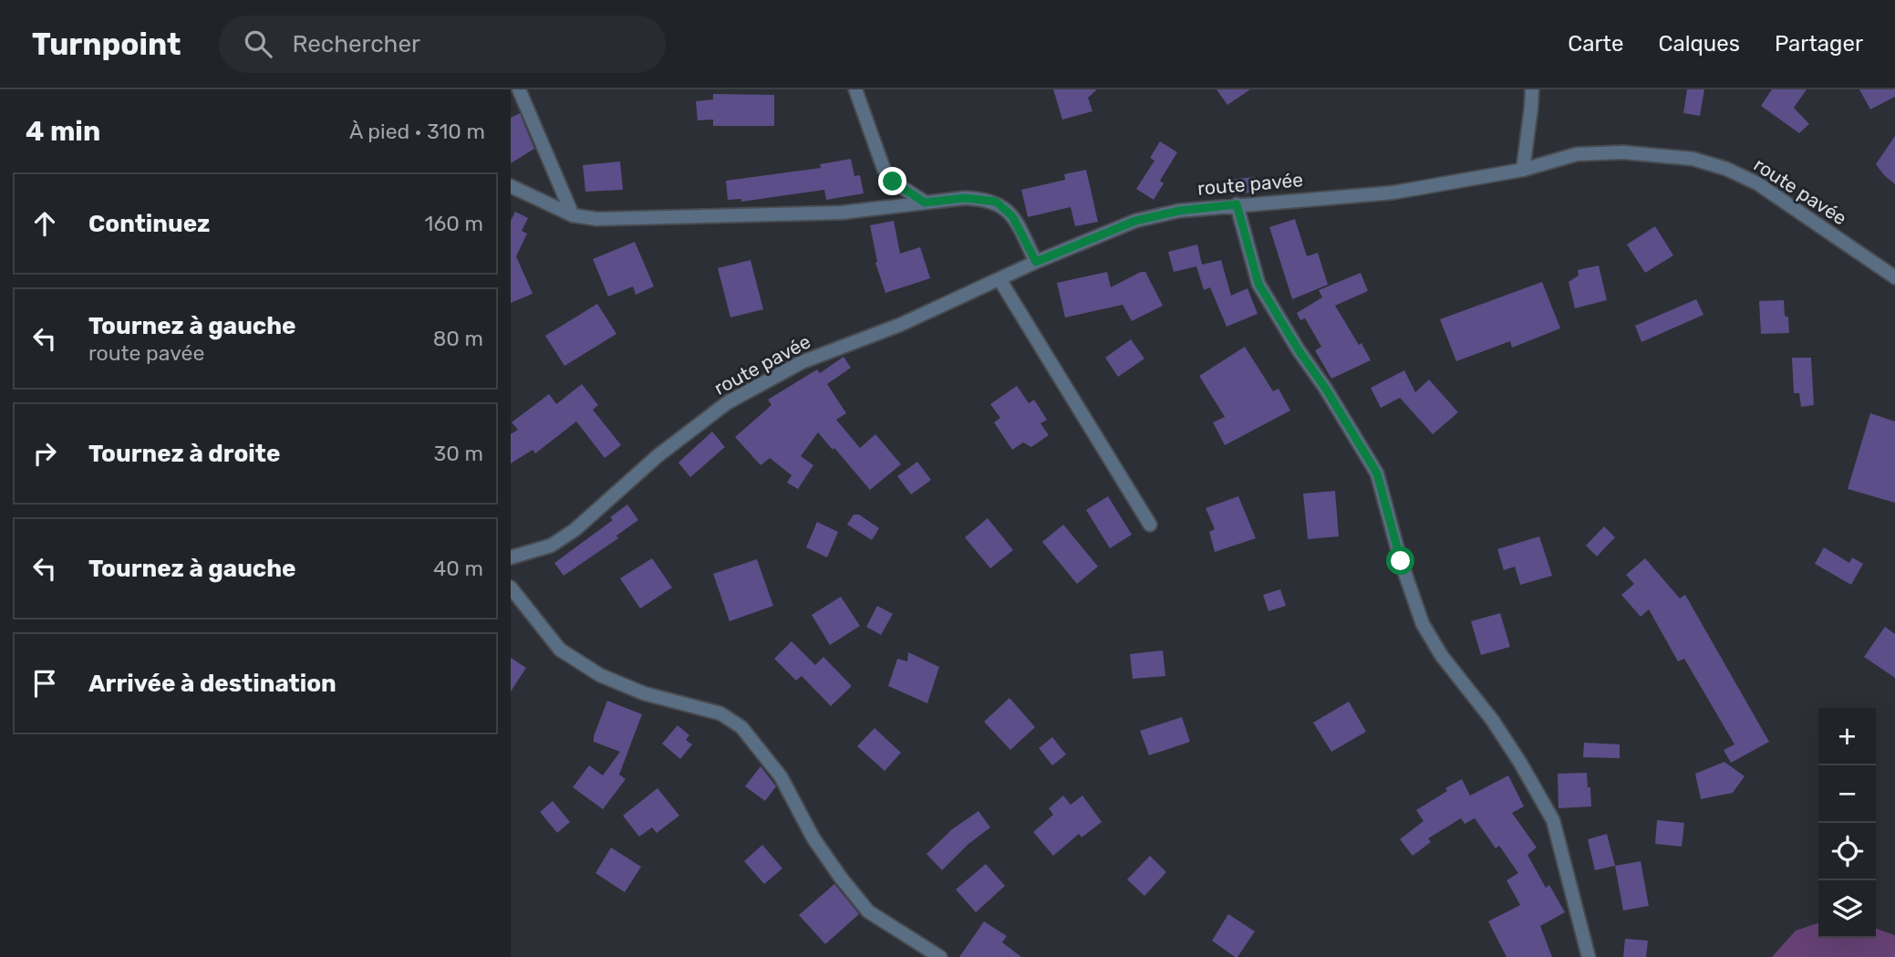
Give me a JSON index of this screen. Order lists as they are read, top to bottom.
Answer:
{
  "streets": {
    "street": ["route pavée"]
  },
  "page": {
    "header": "Turnpoint",
    "search": "Rechercher",
    "nav": ["Carte", "Calques", "Partager"],
    "heading": ["4 min", "À pied · 310 m"],
    "list": [
      ["Continuez", "160 m"],
      ["Tournez à gauche", "route pavée", "80 m"],
      ["Tournez à droite", "30 m"],
      ["Tournez à gauche", "40 m"],
      "Arrivée à destination"
    ],
    "map_buttons": ["+", "−"]
  }
}
